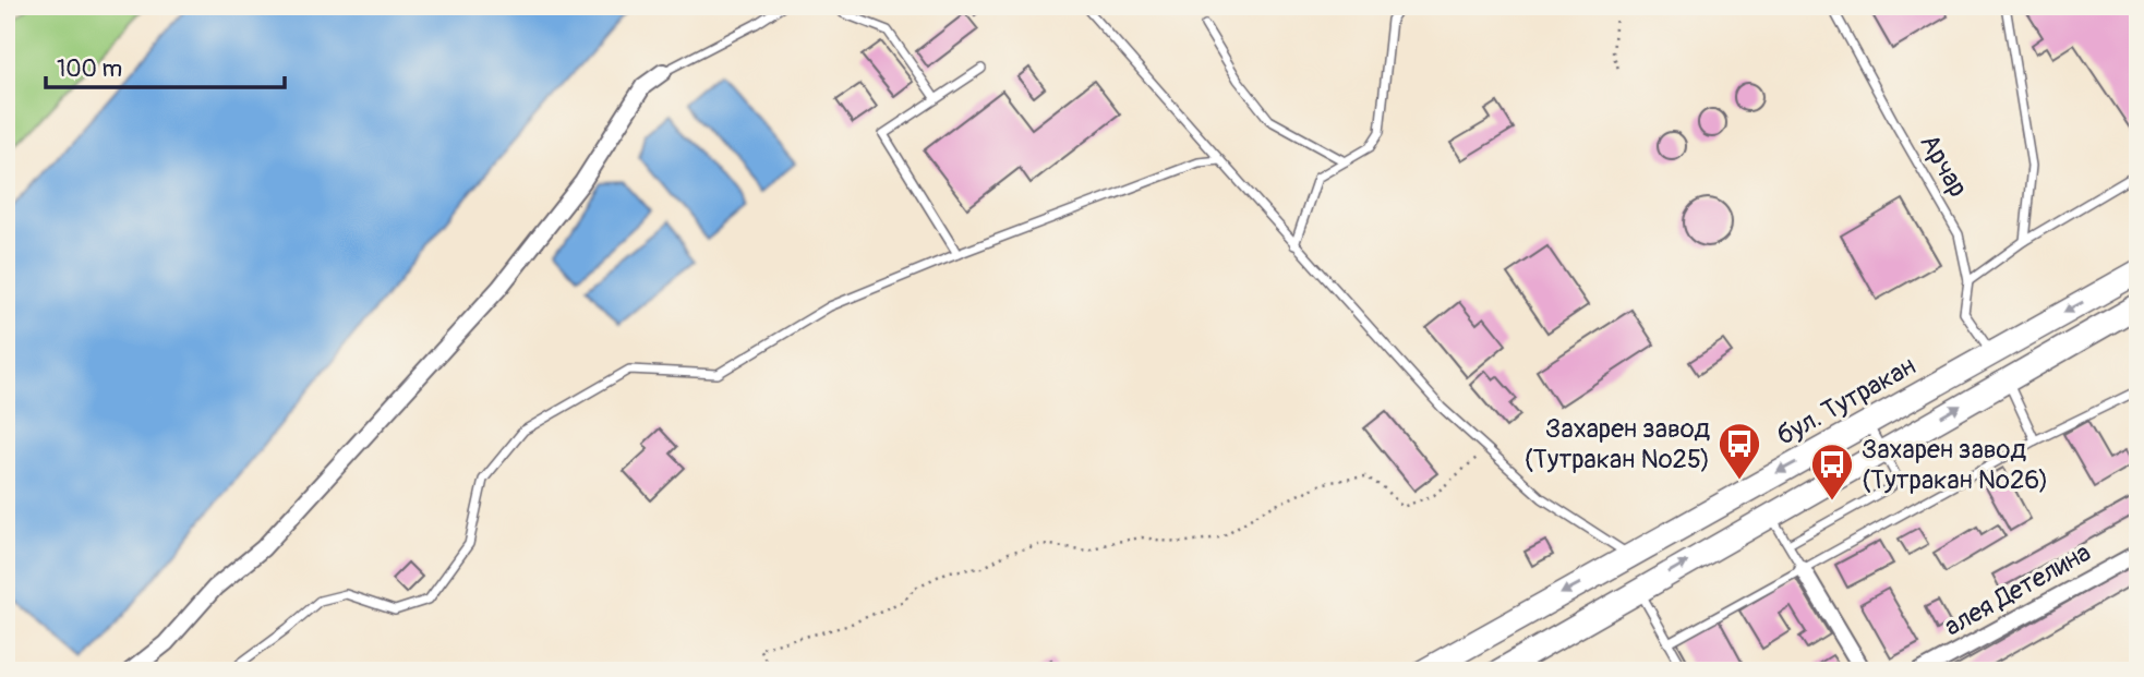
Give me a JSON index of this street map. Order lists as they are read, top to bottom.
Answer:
{
  "streets": {
    "main road": ["бул. Тутракан"],
    "street": ["алея Детелина"],
    "lane": ["Арчар"]
  },
  "crossings": [
    ["Арчар", "бул. Тутракан"]
  ],
  "places": {
    "bus stop": ["Захарен завод (Тутракан №25)", "Захарен завод (Тутракан №26)"]
  },
  "scale_bar": "100 m"
}
